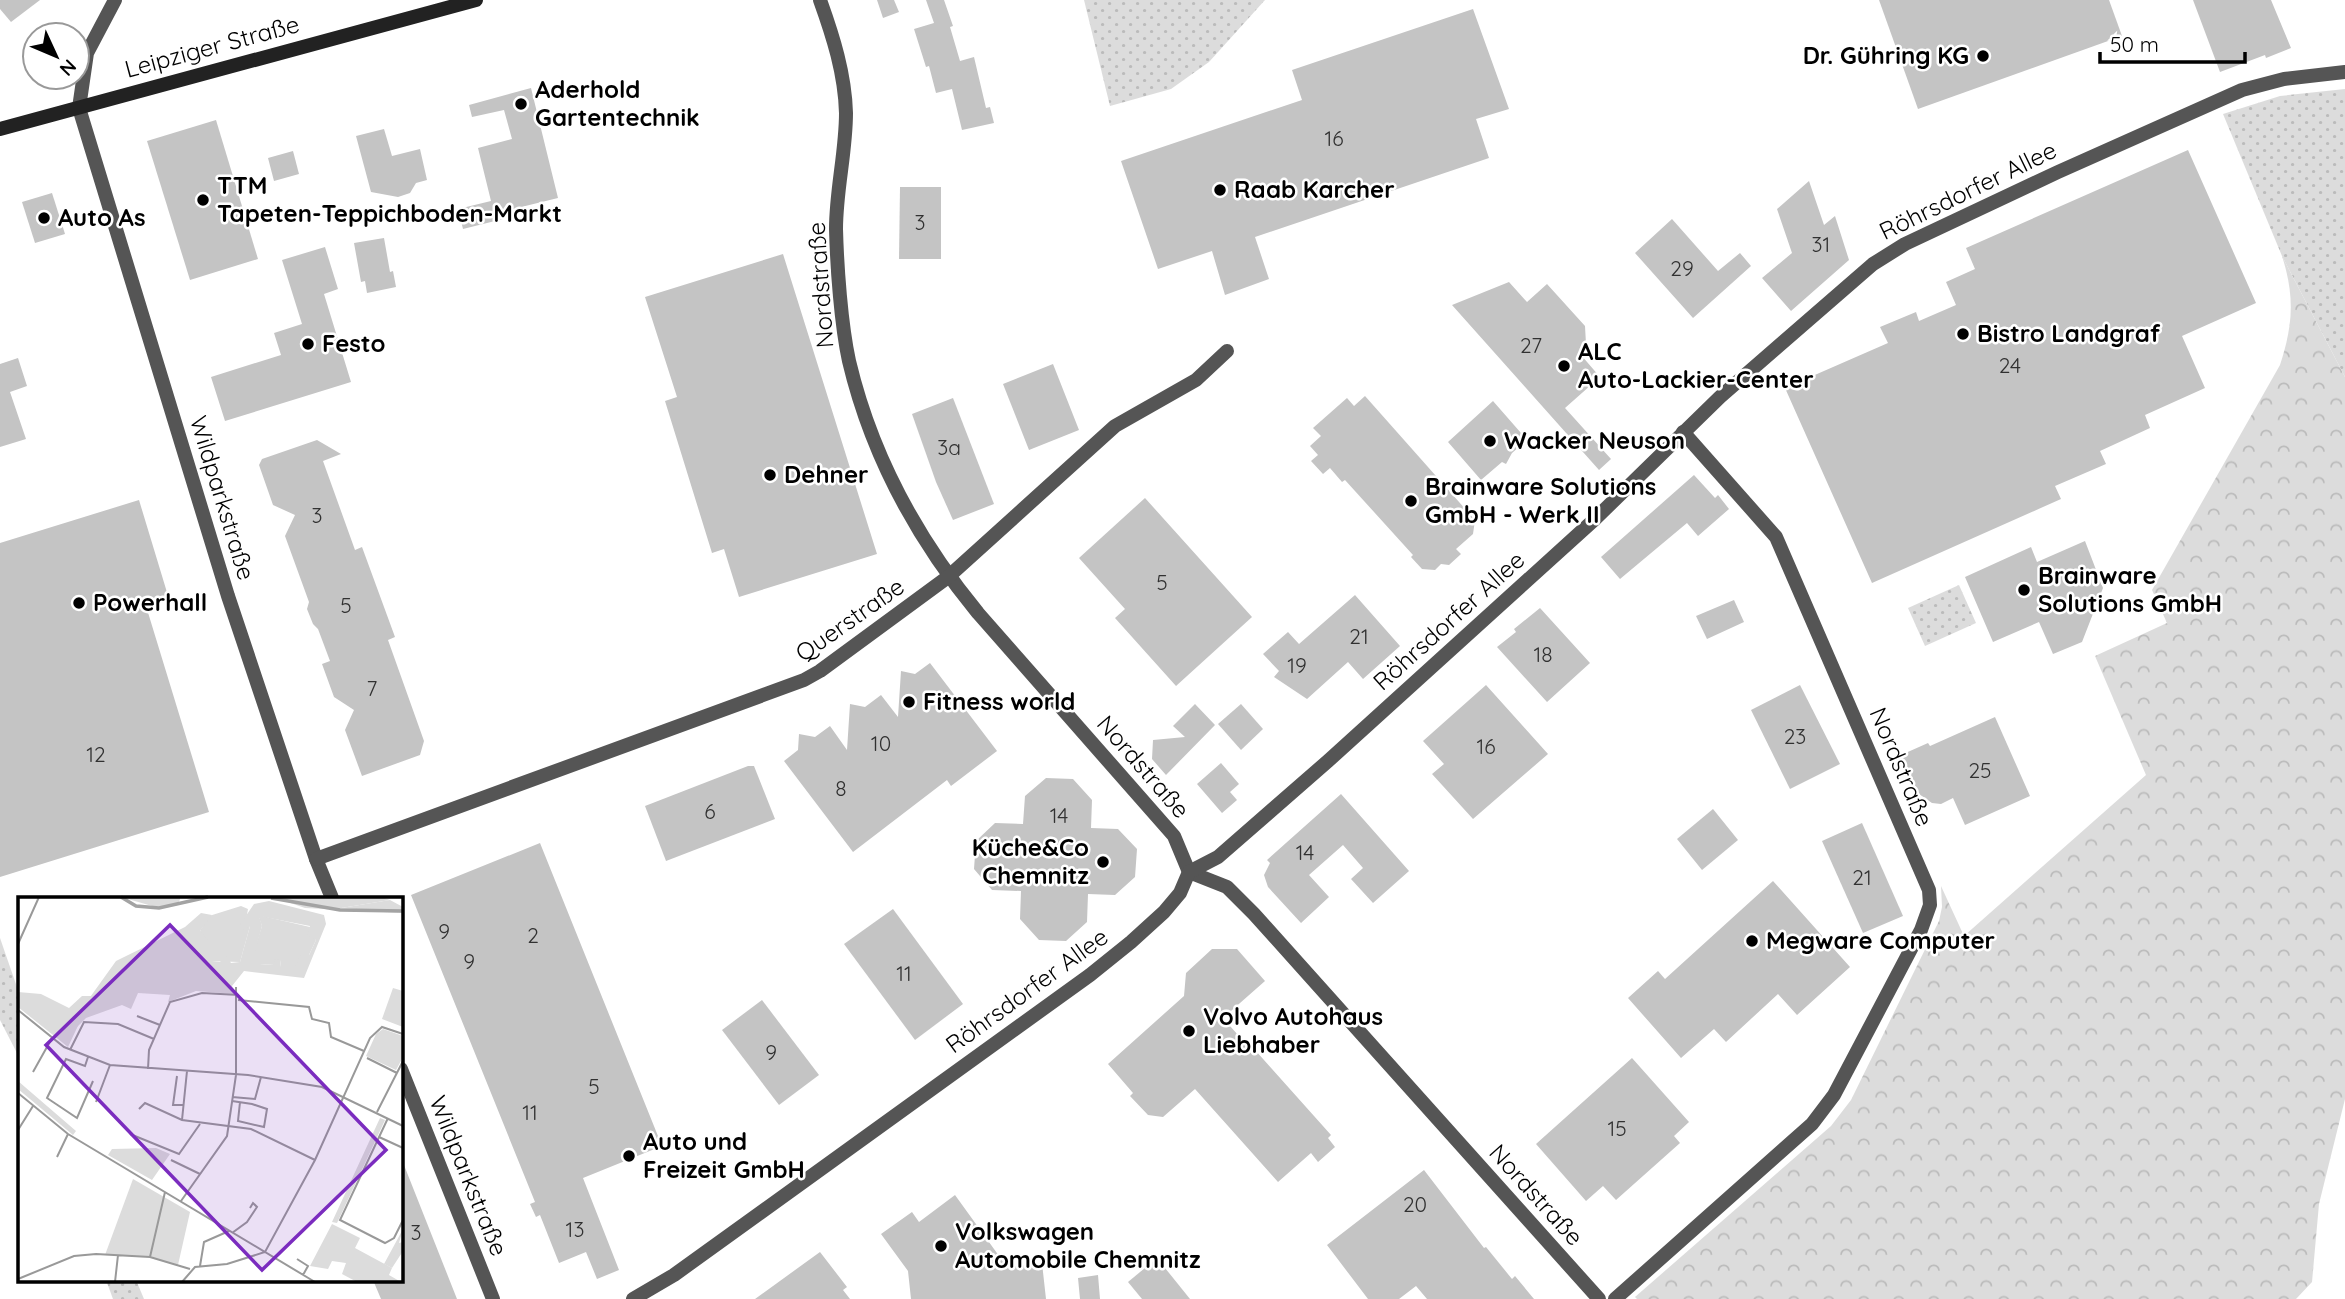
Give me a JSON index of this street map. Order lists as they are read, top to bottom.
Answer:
{
  "streets": {
    "main road": ["Leipziger Straße"],
    "street": [
      "Röhrsdorfer Allee",
      "Nordstraße",
      "Wildparkstraße",
      "Querstraße"
    ]
  },
  "crossings": [
    ["Leipziger Straße", "Wildparkstraße"],
    ["Röhrsdorfer Allee", "Nordstraße"],
    ["Nordstraße", "Querstraße"],
    ["Wildparkstraße", "Querstraße"]
  ],
  "places": [
    "Dr. Gühring KG",
    "Aderhold Gartentechnik",
    "Raab Karcher",
    "TTM Tapeten-Teppichboden-Markt",
    "Auto As",
    "Bistro Landgraf",
    "Festo",
    "ALC Auto-Lackier-Center",
    "Wacker Neuson",
    "Dehner",
    "Brainware Solutions GmbH - Werk II",
    "Brainware Solutions GmbH",
    "Powerhall",
    "Fitness world",
    "Küche&Co Chemnitz",
    "Megware Computer",
    "Volvo Autohaus Liebhaber",
    "Auto und Freizeit GmbH",
    "Volkswagen Automobile Chemnitz"
  ],
  "house_numbers": [
    "16",
    "3",
    "31",
    "29",
    "27",
    "24",
    "3a",
    "3",
    "5",
    "5",
    "21",
    "18",
    "19",
    "7",
    "23",
    "10",
    "16",
    "12",
    "25",
    "8",
    "6",
    "14",
    "14",
    "21",
    "9",
    "2",
    "9",
    "11",
    "9",
    "5",
    "11",
    "15",
    "20",
    "13",
    "3"
  ],
  "scale_bar": "50 m",
  "north": "bottom right"
}
